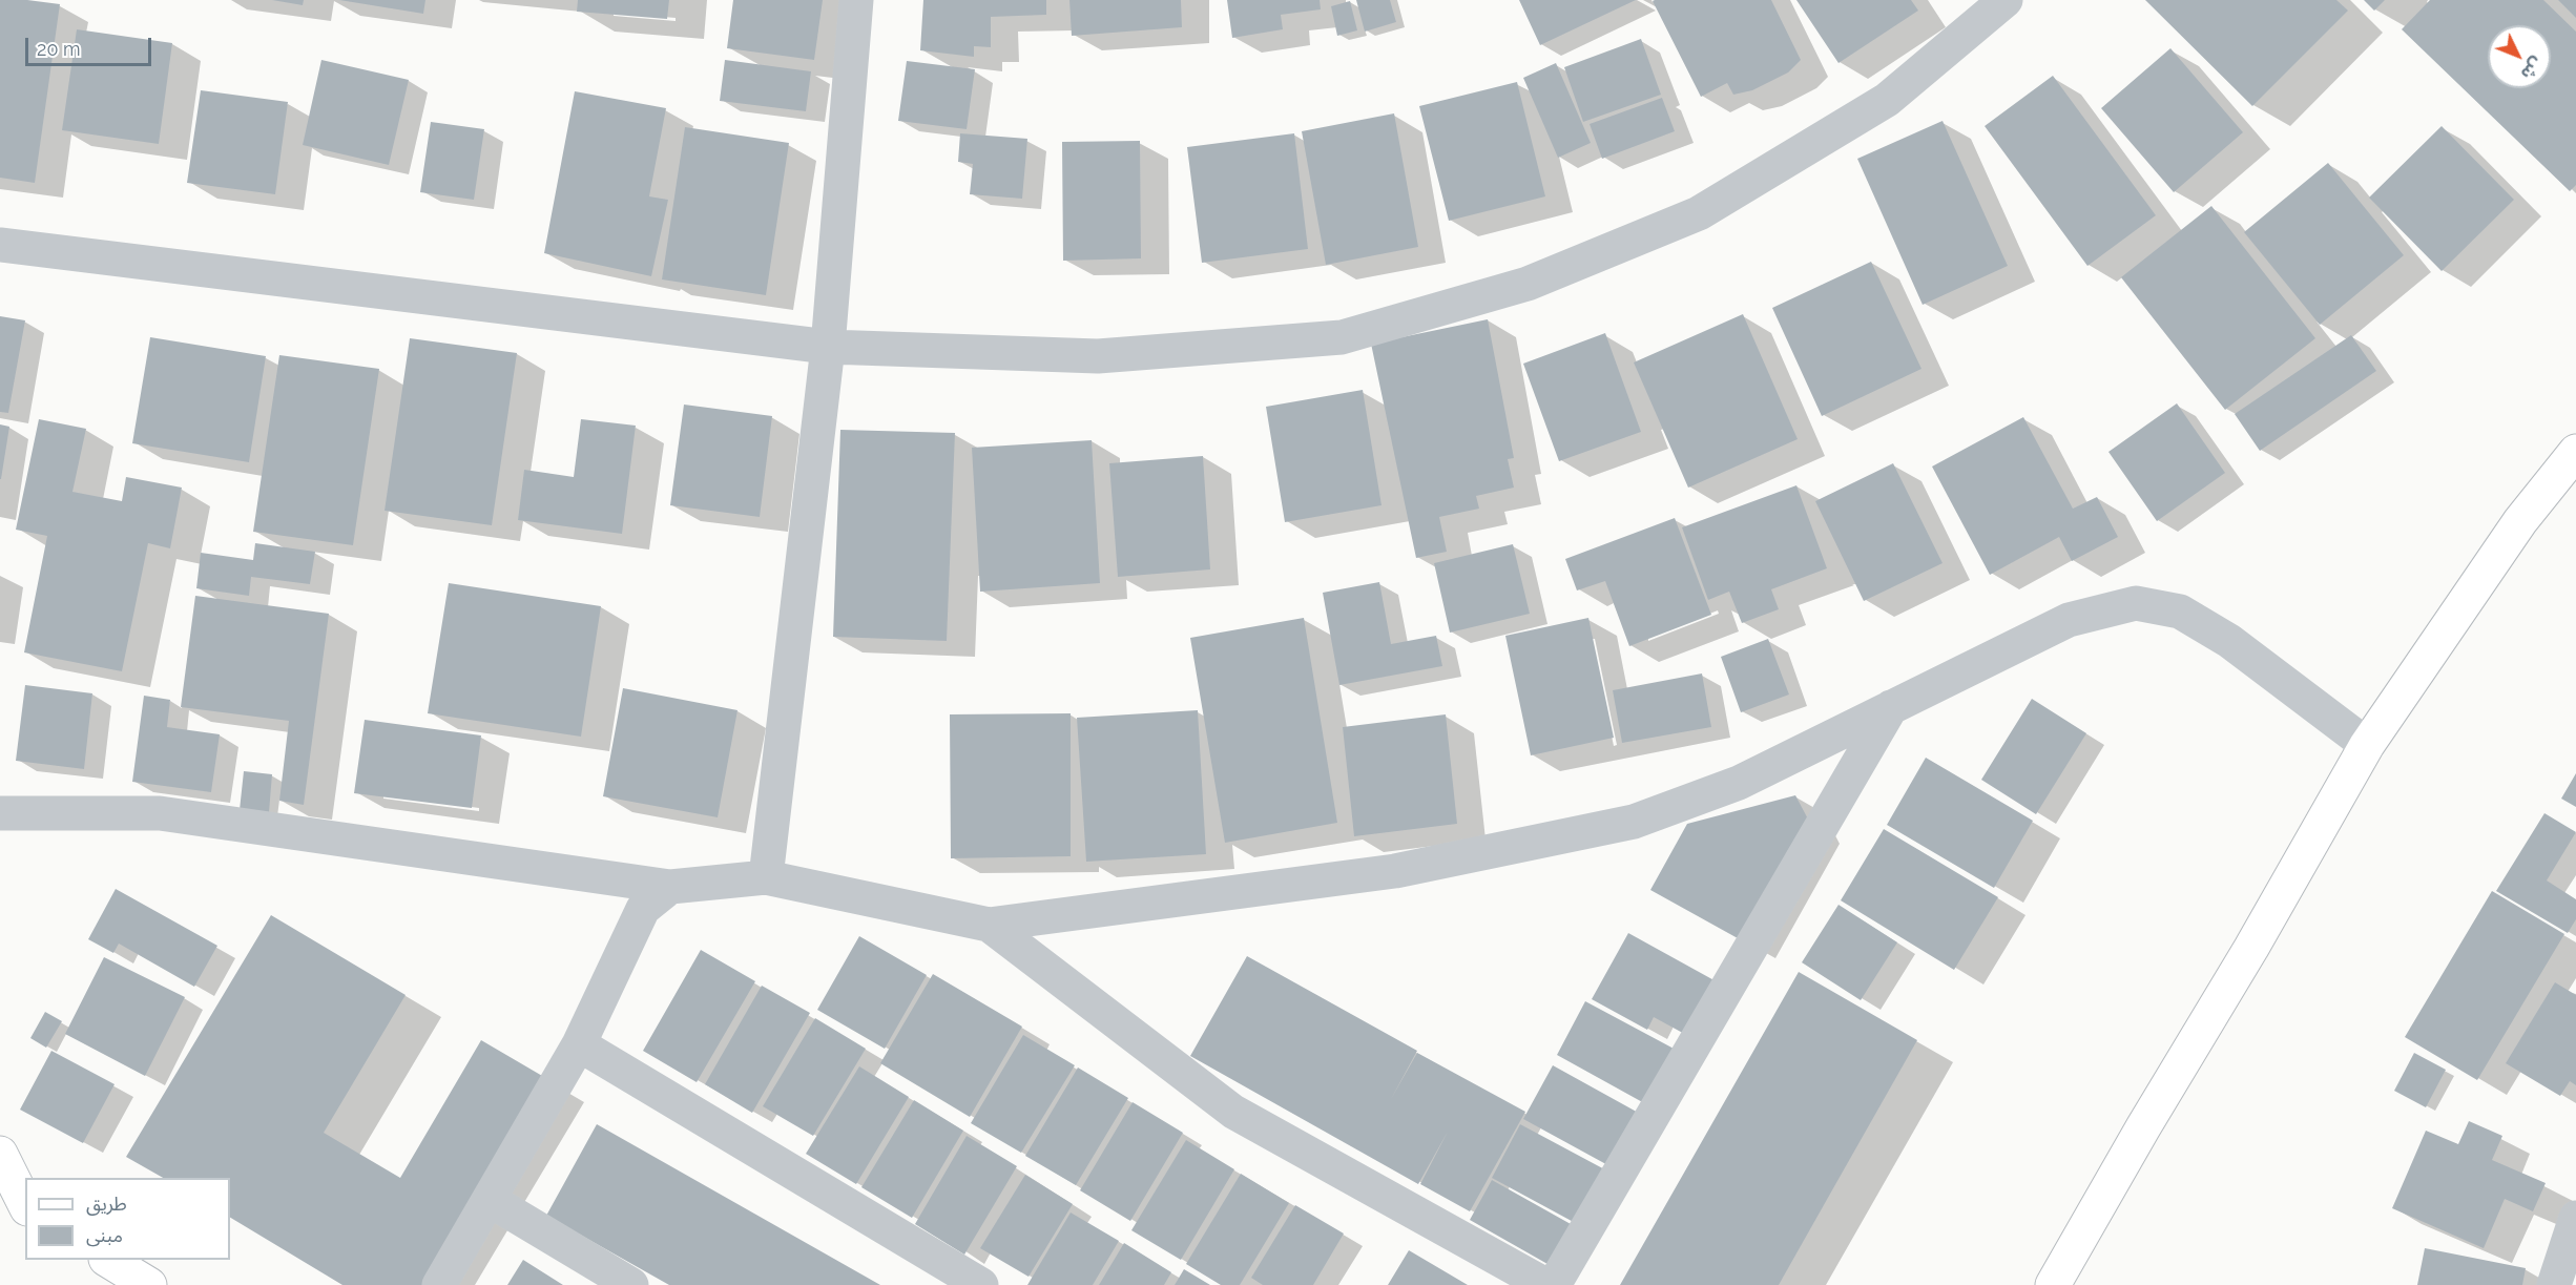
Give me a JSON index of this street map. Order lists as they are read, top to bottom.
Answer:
{
  "legend": ["طريق", "مبنى"],
  "scale_bar": "20 m",
  "north": "bottom right"
}
